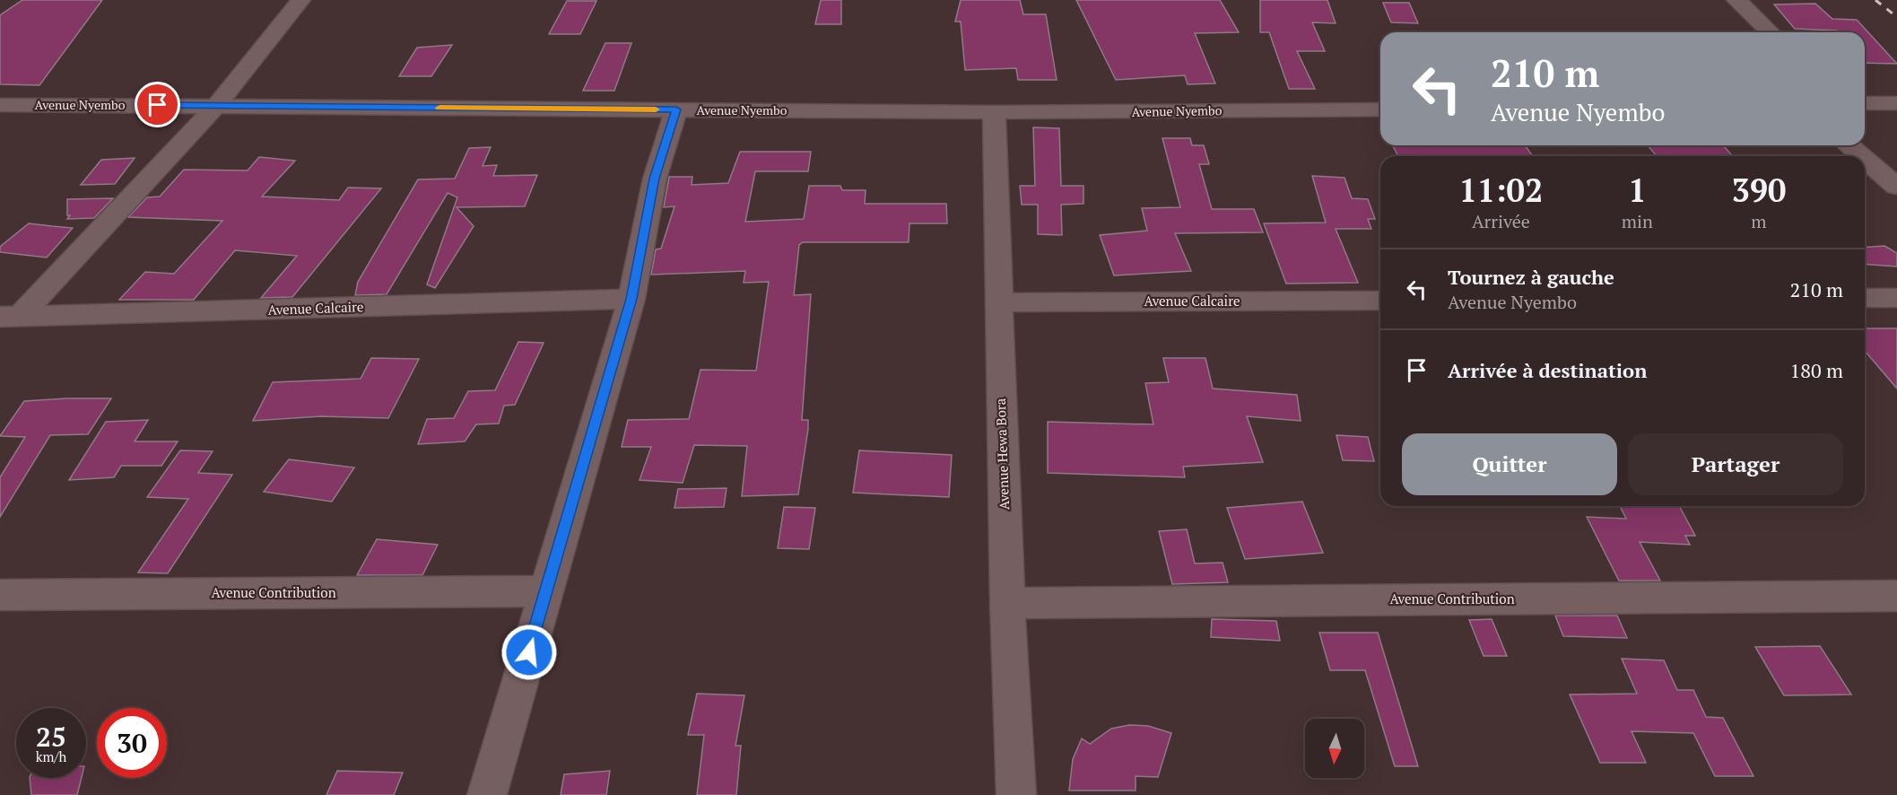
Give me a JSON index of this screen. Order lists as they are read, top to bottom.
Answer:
{
  "streets": {
    "street": [
      "Avenue Nyembo",
      "Avenue Calcaire",
      "Avenue Hewa Bora",
      "Avenue Contribution"
    ]
  },
  "crossings": [
    ["Avenue Nyembo", "Avenue Hewa Bora"],
    ["Avenue Calcaire", "Avenue Hewa Bora"],
    ["Avenue Hewa Bora", "Avenue Contribution"]
  ],
  "north": "bottom",
  "page": {
    "turn": ["210 m", "Avenue Nyembo"],
    "eta": [
      "11:02",
      "Arrivée",
      "1",
      "min",
      "390",
      "m"
    ],
    "list": [
      {
        "name": "Tournez à gauche",
        "note": "Avenue Nyembo",
        "value": "210 m"
      },
      {
        "name": "Arrivée à destination",
        "value": "180 m"
      }
    ],
    "buttons": ["Quitter", "Partager"],
    "speed": "25 km/h",
    "limit": "30"
  }
}
